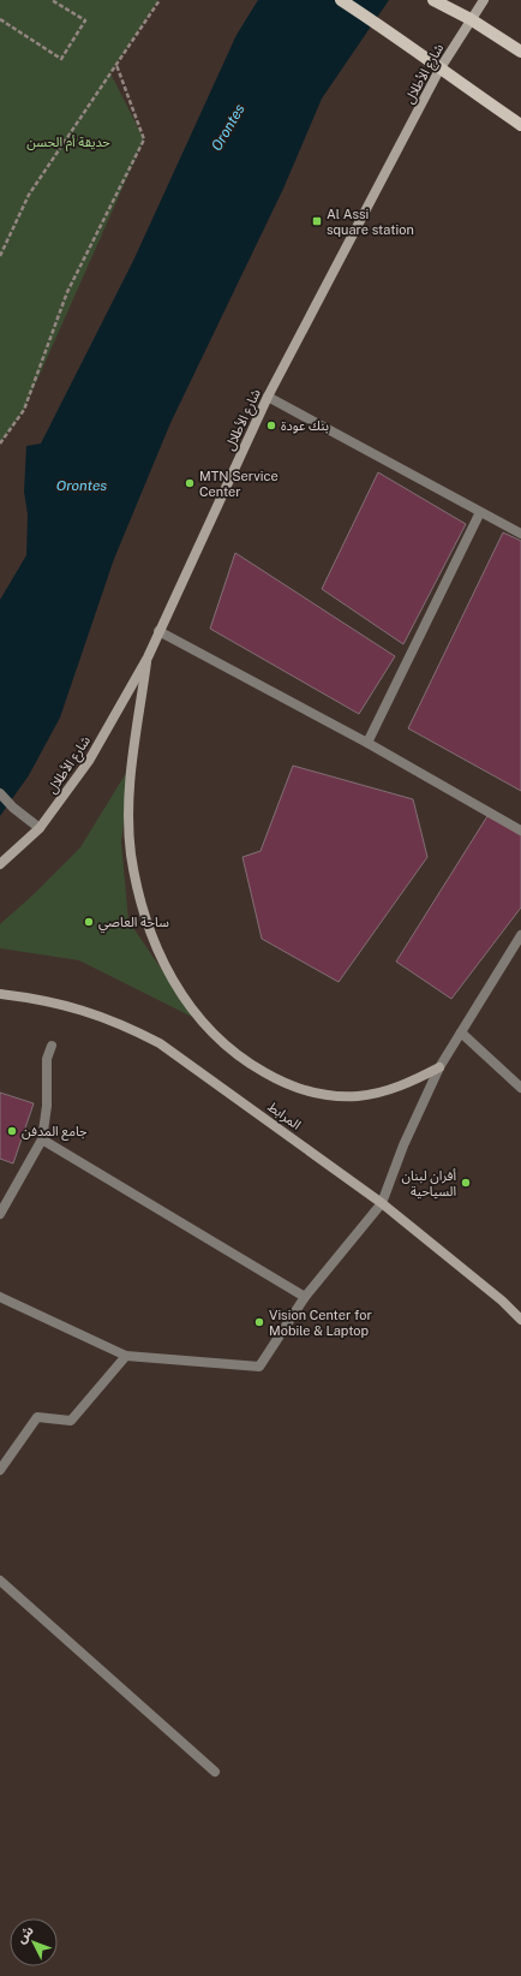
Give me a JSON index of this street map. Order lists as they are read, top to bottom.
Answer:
{
  "streets": {
    "main road": ["شارع الأطلال", "المرابط"]
  },
  "water": ["Orontes"],
  "parks": ["حديقة أم الحسن"],
  "places": {
    "transit": ["Al Assi square station"],
    "other": [
      "بنك عودة",
      "MTN Service Center",
      "ساحة العاصي",
      "جامع المدفن",
      "أفران لبنان السياحية",
      "Vision Center for Mobile & Laptop"
    ]
  },
  "north": "top left"
}
